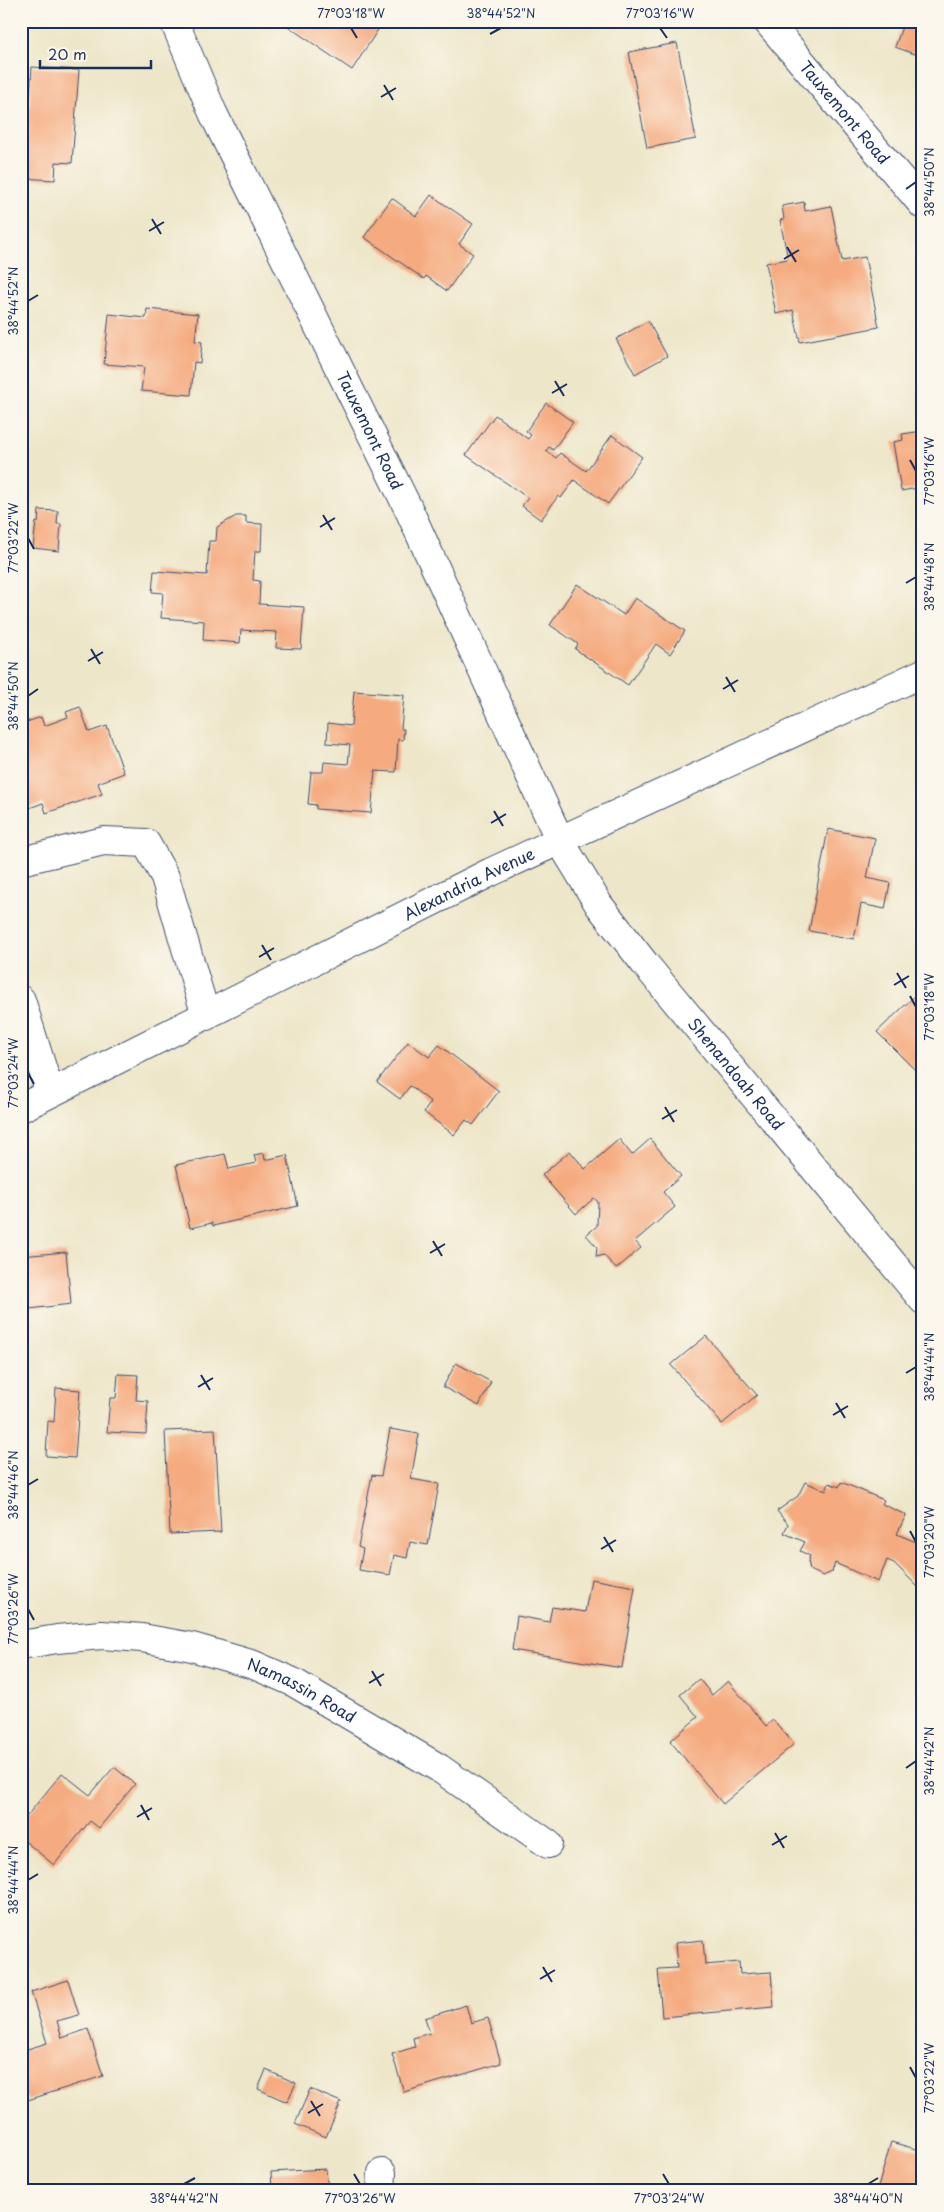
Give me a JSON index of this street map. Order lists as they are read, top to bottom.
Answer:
{
  "streets": {
    "street": [
      "Tauxemont Road",
      "Alexandria Avenue",
      "Shenandoah Road",
      "Namassin Road"
    ]
  },
  "crossings": [
    ["Tauxemont Road", "Alexandria Avenue"],
    ["Tauxemont Road", "Shenandoah Road"],
    ["Alexandria Avenue", "Shenandoah Road"]
  ],
  "scale_bar": "20 m",
  "coordinates": [
    "77°03'18\"W",
    "38°44'52\"N",
    "77°03'16\"W",
    "38°44'50\"N",
    "77°03'22\"W",
    "38°44'48\"N",
    "77°03'24\"W",
    "38°44'44\"N",
    "38°44'46\"N",
    "77°03'20\"W",
    "77°03'26\"W",
    "38°44'42\"N",
    "38°44'40\"N"
  ]
}
